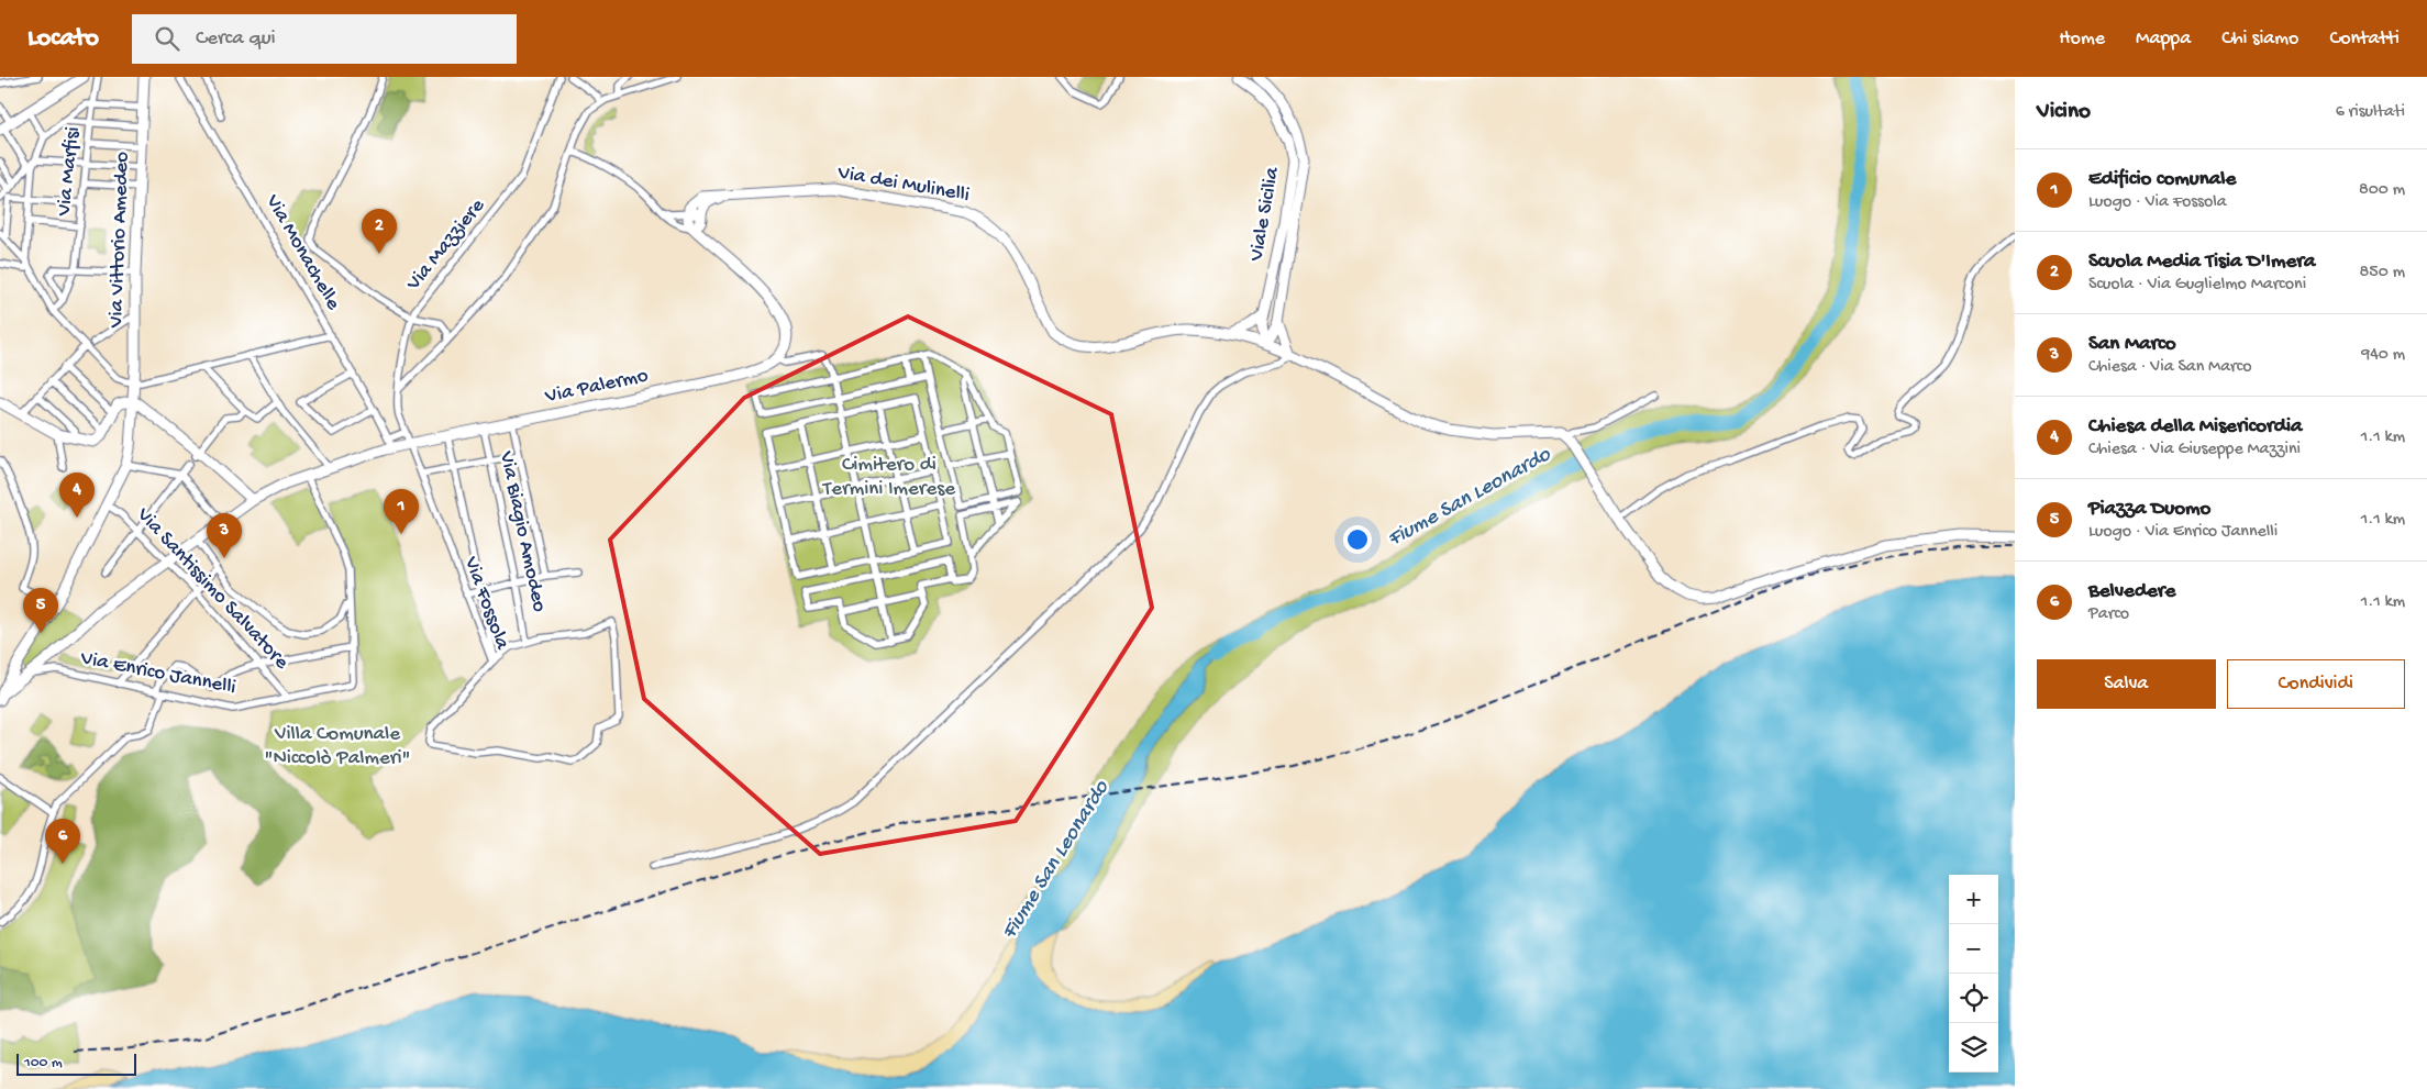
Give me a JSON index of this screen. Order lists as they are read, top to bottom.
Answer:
{
  "streets": {
    "street": [
      "Via Marfisi",
      "Via dei Mulinelli",
      "Viale Sicilia",
      "Via Vittorio Amedeo",
      "Via Mazziere",
      "Via Monachelle",
      "Via Palermo",
      "Via Biagio Amodeo",
      "Via Santissimo Salvatore",
      "Via Fossola",
      "Via Enrico Jannelli"
    ]
  },
  "crossings": [
    ["Via dei Mulinelli", "Viale Sicilia"],
    ["Via dei Mulinelli", "Via Palermo"],
    ["Via Vittorio Amedeo", "Via Palermo"],
    ["Via Vittorio Amedeo", "Via Santissimo Salvatore"],
    ["Via Mazziere", "Via Palermo"],
    ["Via Mazziere", "Via Fossola"],
    ["Via Monachelle", "Via Palermo"],
    ["Via Palermo", "Via Biagio Amodeo"],
    ["Via Palermo", "Via Santissimo Salvatore"],
    ["Via Palermo", "Via Fossola"],
    ["Via Palermo", "Via Enrico Jannelli"],
    ["Via Biagio Amodeo", "Via Fossola"],
    ["Via Santissimo Salvatore", "Via Enrico Jannelli"]
  ],
  "water": ["Fiume San Leonardo"],
  "parks": ["Cimitero di Termini Imerese", "Villa Comunale \"Niccolò Palmeri\""],
  "scale_bar": "100 m",
  "page": {
    "header": "Locato",
    "search": "Cerca qui",
    "nav": [
      "Home",
      "Mappa",
      "Chi siamo",
      "Contatti"
    ],
    "heading": ["Vicino", "6 risultati"],
    "list": [
      {
        "mark": "1",
        "name": "Edificio comunale",
        "note": "Luogo · Via Fossola",
        "value": "800 m"
      },
      {
        "mark": "2",
        "name": "Scuola Media Tisia D'Imera",
        "note": "Scuola · Via Guglielmo Marconi",
        "value": "850 m"
      },
      {
        "mark": "3",
        "name": "San Marco",
        "note": "Chiesa · Via San Marco",
        "value": "940 m"
      },
      {
        "mark": "4",
        "name": "Chiesa della Misericordia",
        "note": "Chiesa · Via Giuseppe Mazzini",
        "value": "1.1 km"
      },
      {
        "mark": "5",
        "name": "Piazza Duomo",
        "note": "Luogo · Via Enrico Jannelli",
        "value": "1.1 km"
      },
      {
        "mark": "6",
        "name": "Belvedere",
        "note": "Parco",
        "value": "1.1 km"
      }
    ],
    "pins": [
      "2",
      "4",
      "1",
      "3",
      "5",
      "6"
    ],
    "buttons": ["Salva", "Condividi"],
    "map_buttons": ["+", "−"],
    "scale": "100 m"
  }
}
